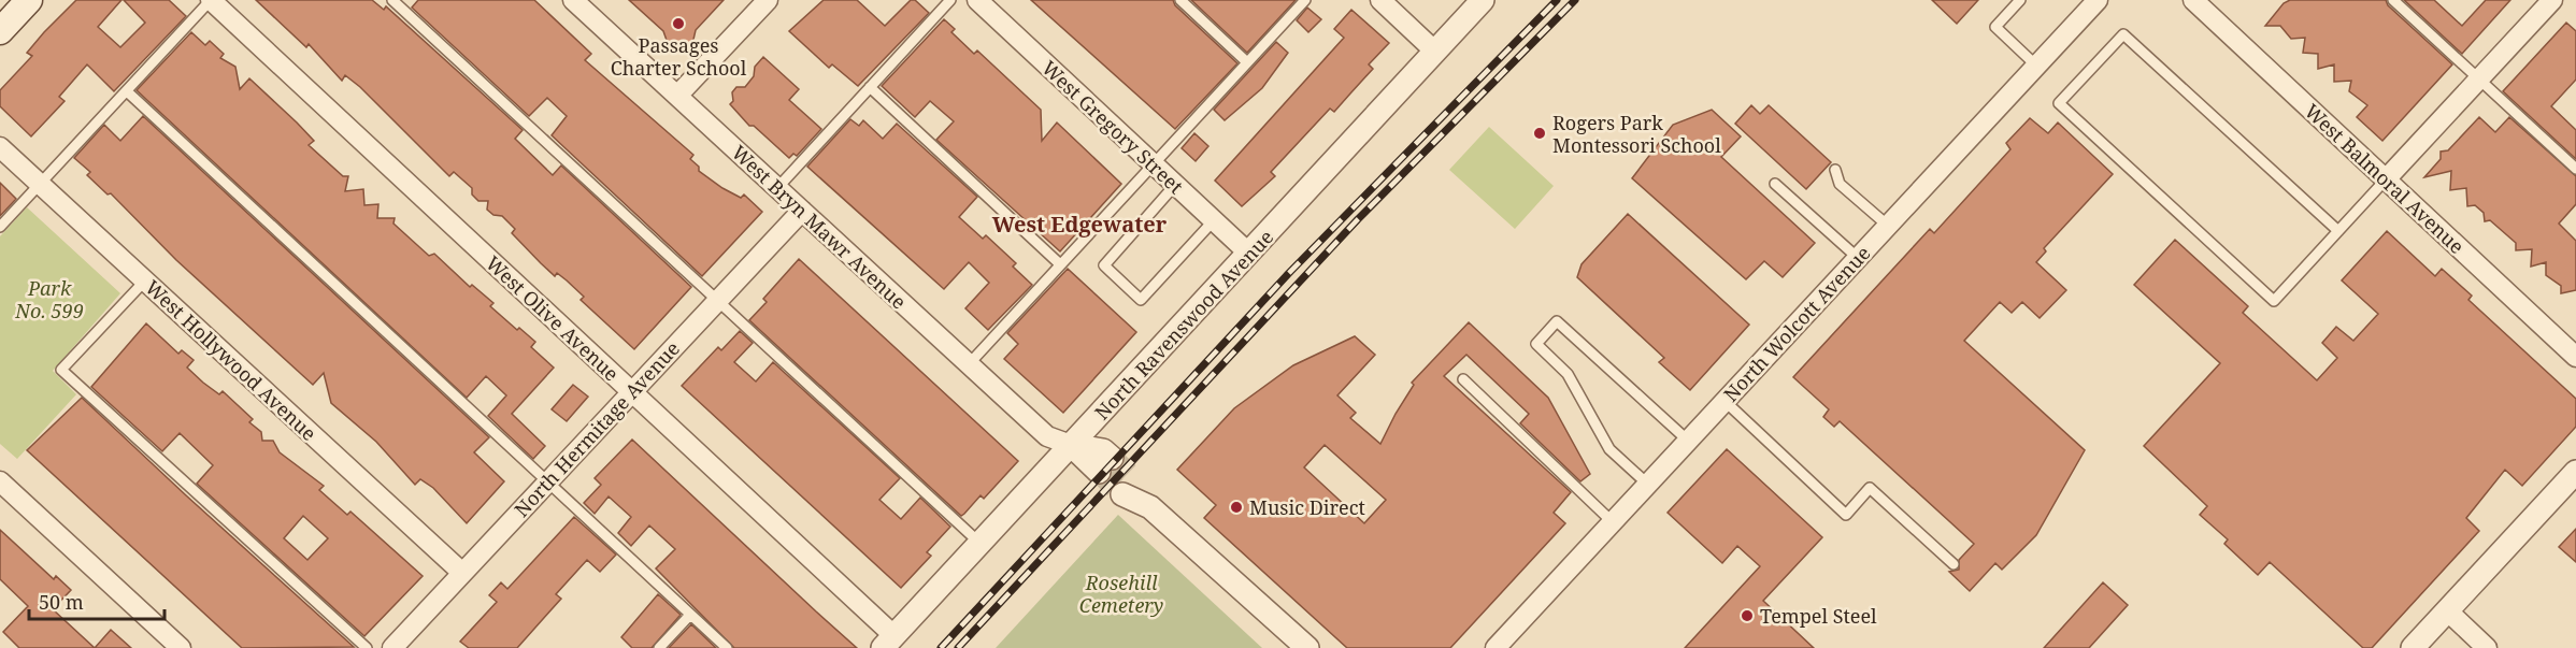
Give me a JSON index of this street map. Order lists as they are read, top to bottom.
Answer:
{
  "streets": {
    "street": [
      "West Gregory Street",
      "West Balmoral Avenue",
      "West Bryn Mawr Avenue",
      "West Olive Avenue",
      "North Wolcott Avenue",
      "North Ravenswood Avenue",
      "West Hollywood Avenue",
      "North Hermitage Avenue"
    ]
  },
  "crossings": [
    ["West Gregory Street", "North Ravenswood Avenue"],
    ["West Bryn Mawr Avenue", "North Ravenswood Avenue"],
    ["West Bryn Mawr Avenue", "North Hermitage Avenue"],
    ["West Olive Avenue", "North Ravenswood Avenue"],
    ["West Olive Avenue", "North Hermitage Avenue"],
    ["West Hollywood Avenue", "North Hermitage Avenue"]
  ],
  "districts": ["West Edgewater"],
  "parks": ["Park No. 599", "Rosehill Cemetery"],
  "places": [
    "Passages Charter School",
    "Rogers Park Montessori School",
    "Music Direct",
    "Tempel Steel"
  ],
  "scale_bar": "50 m"
}
